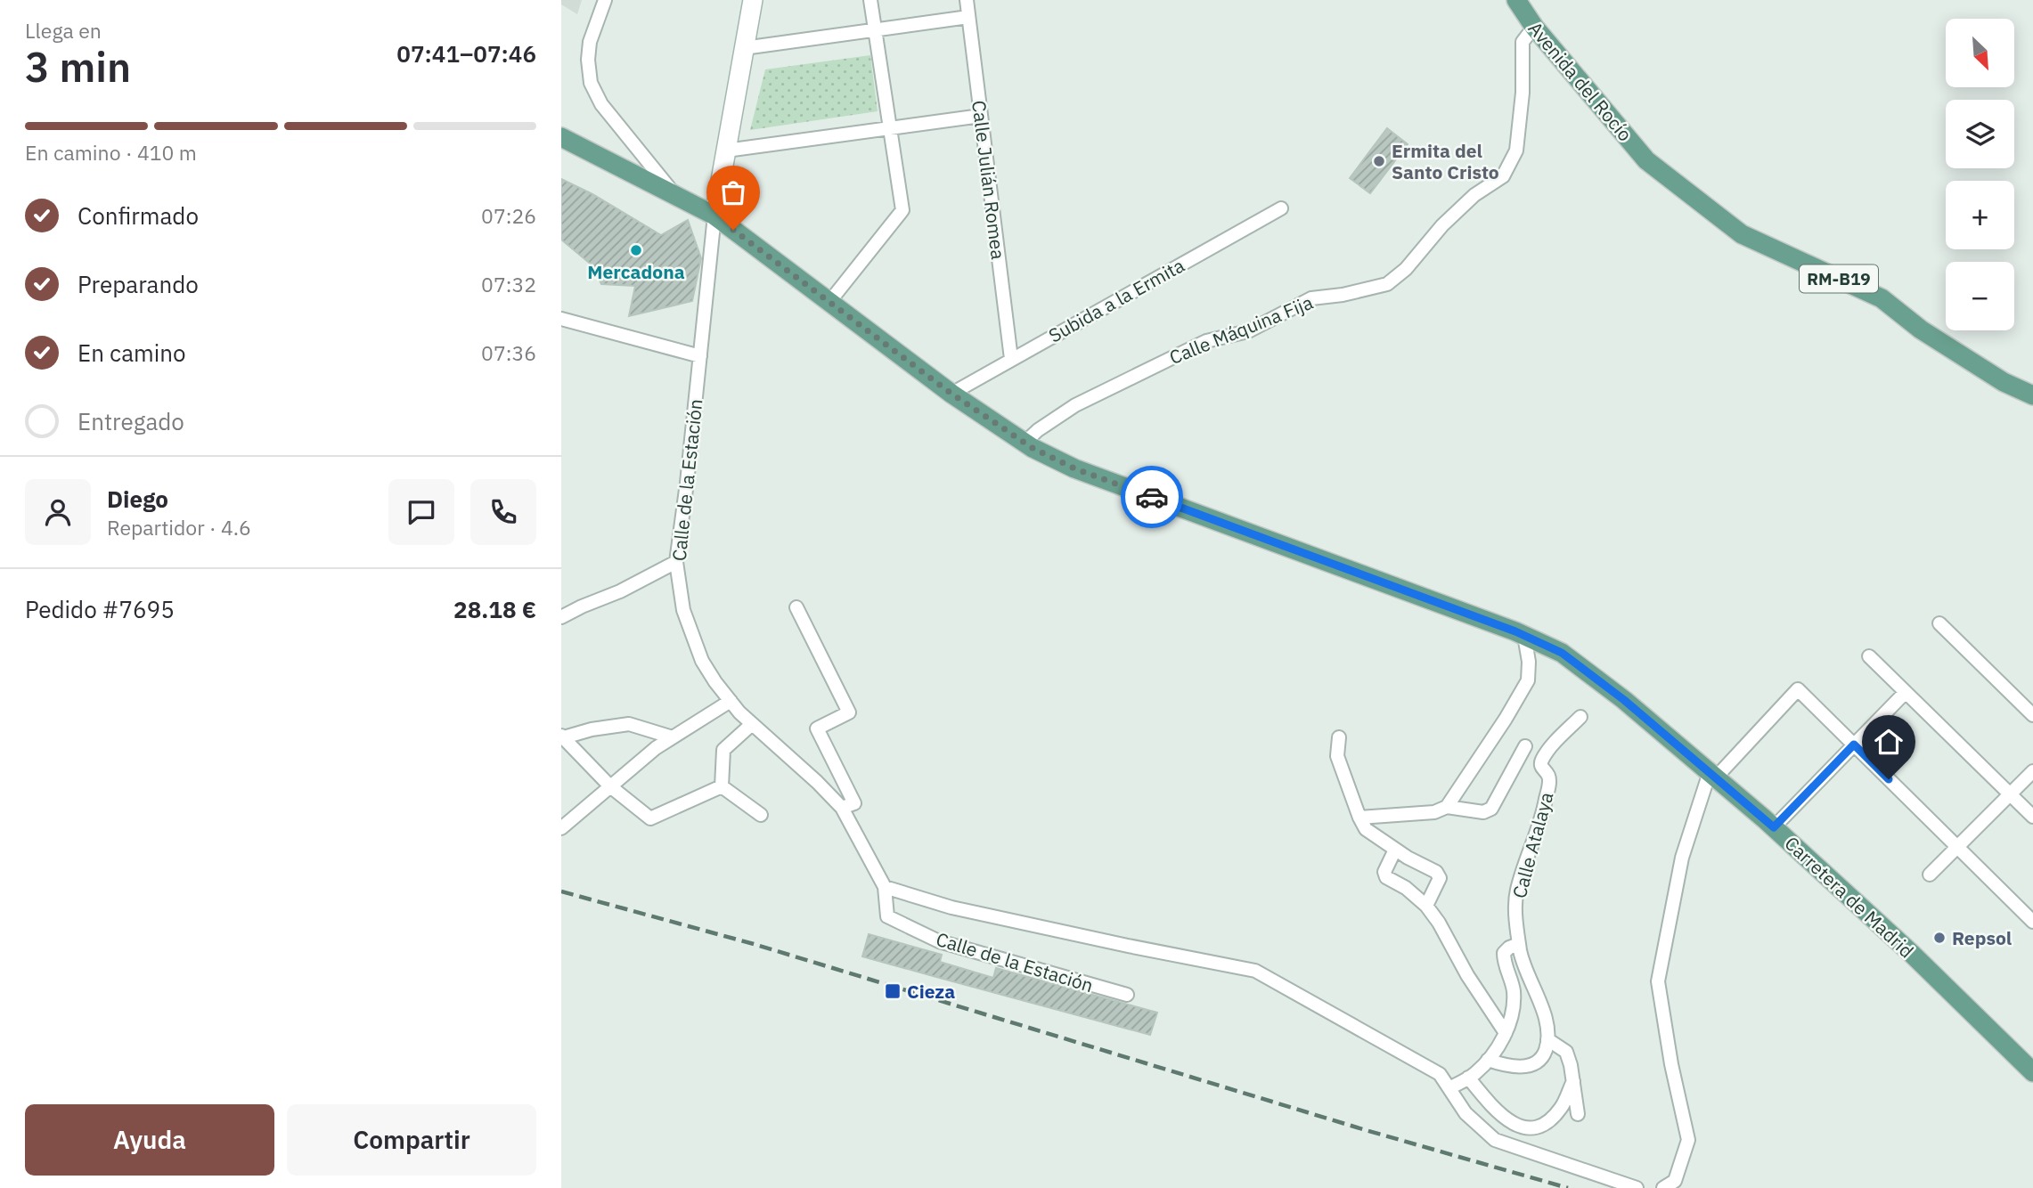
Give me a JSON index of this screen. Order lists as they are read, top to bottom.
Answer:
{
  "streets": {
    "main road": ["Avenida del Rocío", "RM-B19", "Carretera de Madrid"],
    "street": [
      "Calle Julián Romea",
      "Subida a la Ermita",
      "Calle Máquina Fija",
      "Calle de la Estación",
      "Calle Atalaya"
    ]
  },
  "crossings": [
    ["Avenida del Rocío", "Calle Máquina Fija"],
    ["Calle Julián Romea", "Subida a la Ermita"],
    ["Subida a la Ermita", "Carretera de Madrid"],
    ["Calle Máquina Fija", "Carretera de Madrid"],
    ["Calle de la Estación", "Carretera de Madrid"]
  ],
  "places": {
    "other": ["Ermita del Santo Cristo", "Mercadona", "Repsol"],
    "transit": ["Cieza"]
  },
  "north": "bottom right",
  "page": {
    "heading": ["3 min", "Llega en", "07:41–07:46"],
    "panel": [
      "Diego",
      "Repartidor · 4.6",
      "Pedido #7695",
      "28.18 €"
    ],
    "map_buttons": ["+", "−"],
    "bar": "En camino · 410 m",
    "list": [
      ["Confirmado", "07:26"],
      ["Preparando", "07:32"],
      ["En camino", "07:36"],
      "Entregado"
    ],
    "buttons": ["Ayuda", "Compartir"]
  }
}
